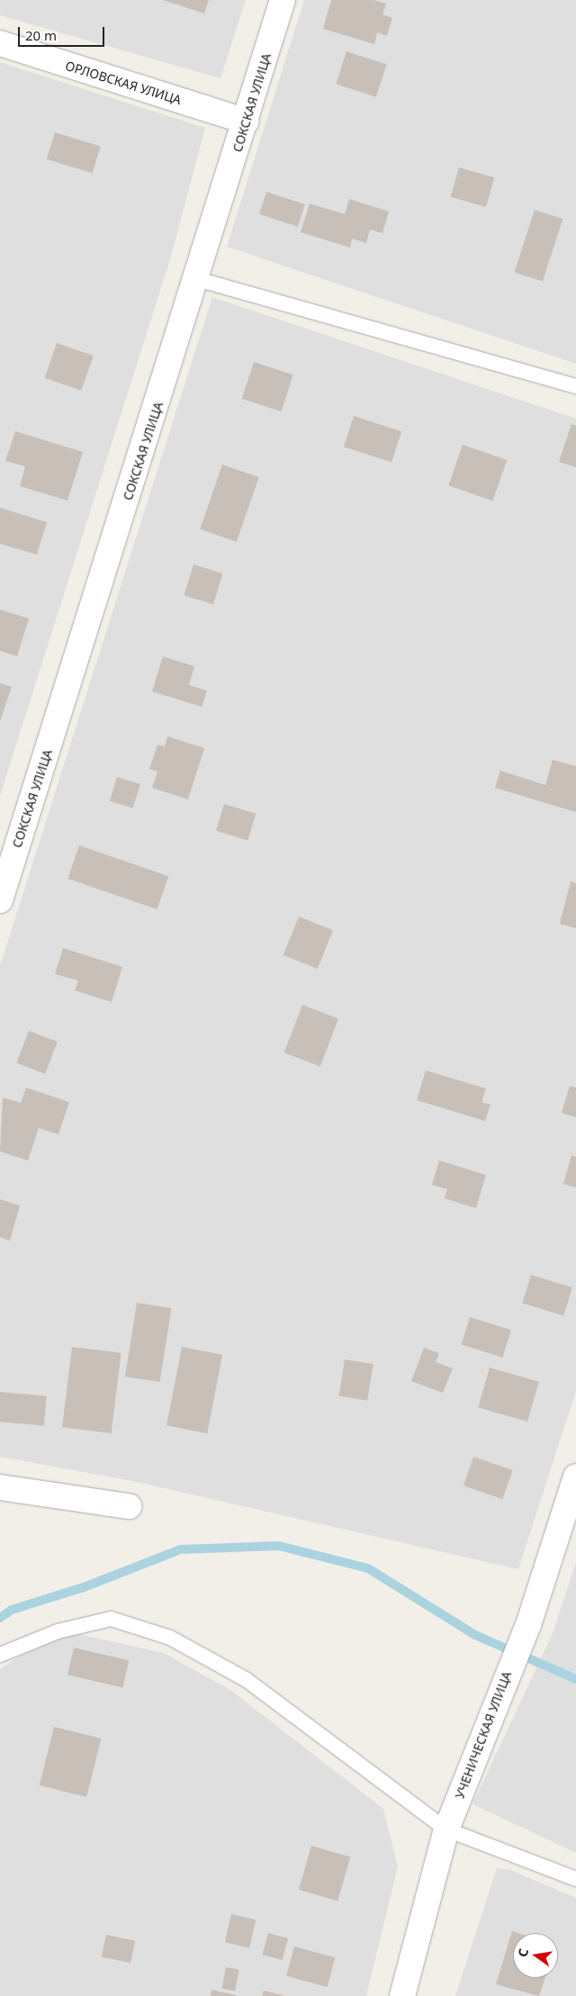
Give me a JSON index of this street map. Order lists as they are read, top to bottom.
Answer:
{
  "streets": {
    "street": ["ОРЛОВСКАЯ УЛИЦА", "СОКСКАЯ УЛИЦА", "УЧЕНИЧЕСКАЯ УЛИЦА"]
  },
  "crossings": [
    ["ОРЛОВСКАЯ УЛИЦА", "СОКСКАЯ УЛИЦА"]
  ],
  "scale_bar": "20 m",
  "north": "left"
}
